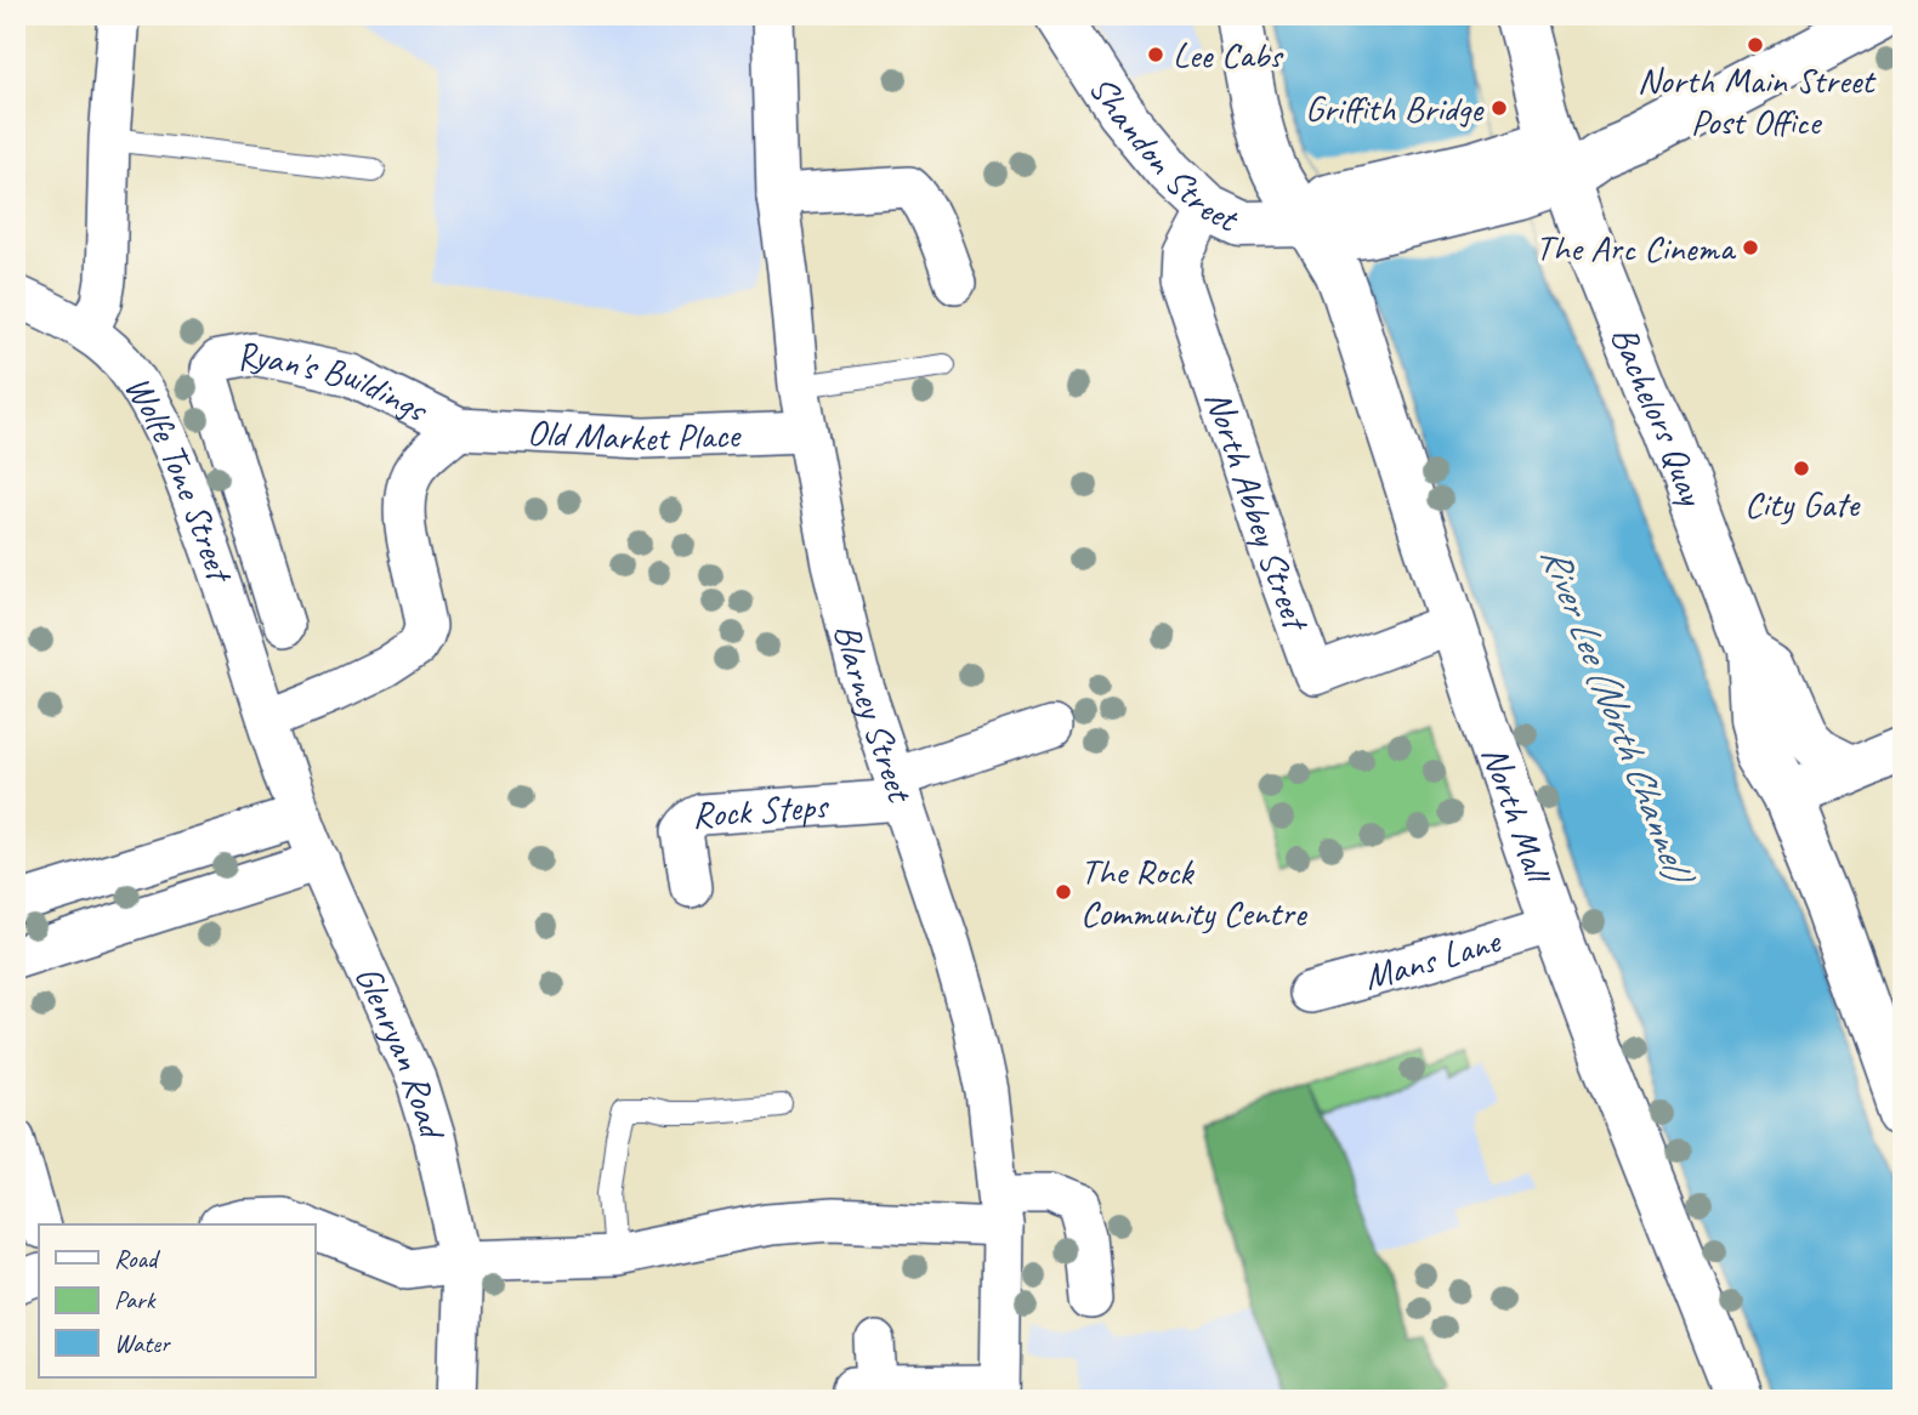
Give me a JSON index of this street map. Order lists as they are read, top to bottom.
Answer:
{
  "streets": {
    "main road": ["Shandon Street", "Bachelors Quay", "North Mall"],
    "street": [
      "Ryan's Buildings",
      "Old Market Place",
      "Wolfe Tone Street",
      "North Abbey Street",
      "Blarney Street",
      "Rock Steps",
      "Mans Lane",
      "Glenryan Road"
    ]
  },
  "crossings": [
    ["Shandon Street", "North Abbey Street"],
    ["Shandon Street", "North Mall"],
    ["Ryan's Buildings", "Old Market Place"],
    ["Old Market Place", "Blarney Street"],
    ["Wolfe Tone Street", "Glenryan Road"],
    ["North Abbey Street", "North Mall"],
    ["Blarney Street", "Rock Steps"],
    ["North Mall", "Mans Lane"]
  ],
  "water": ["River Lee (North Channel)"],
  "places": [
    "North Main Street Post Office",
    "Lee Cabs",
    "Griffith Bridge",
    "The Arc Cinema",
    "City Gate",
    "The Rock Community Centre"
  ],
  "legend": ["Road", "Park", "Water"]
}
